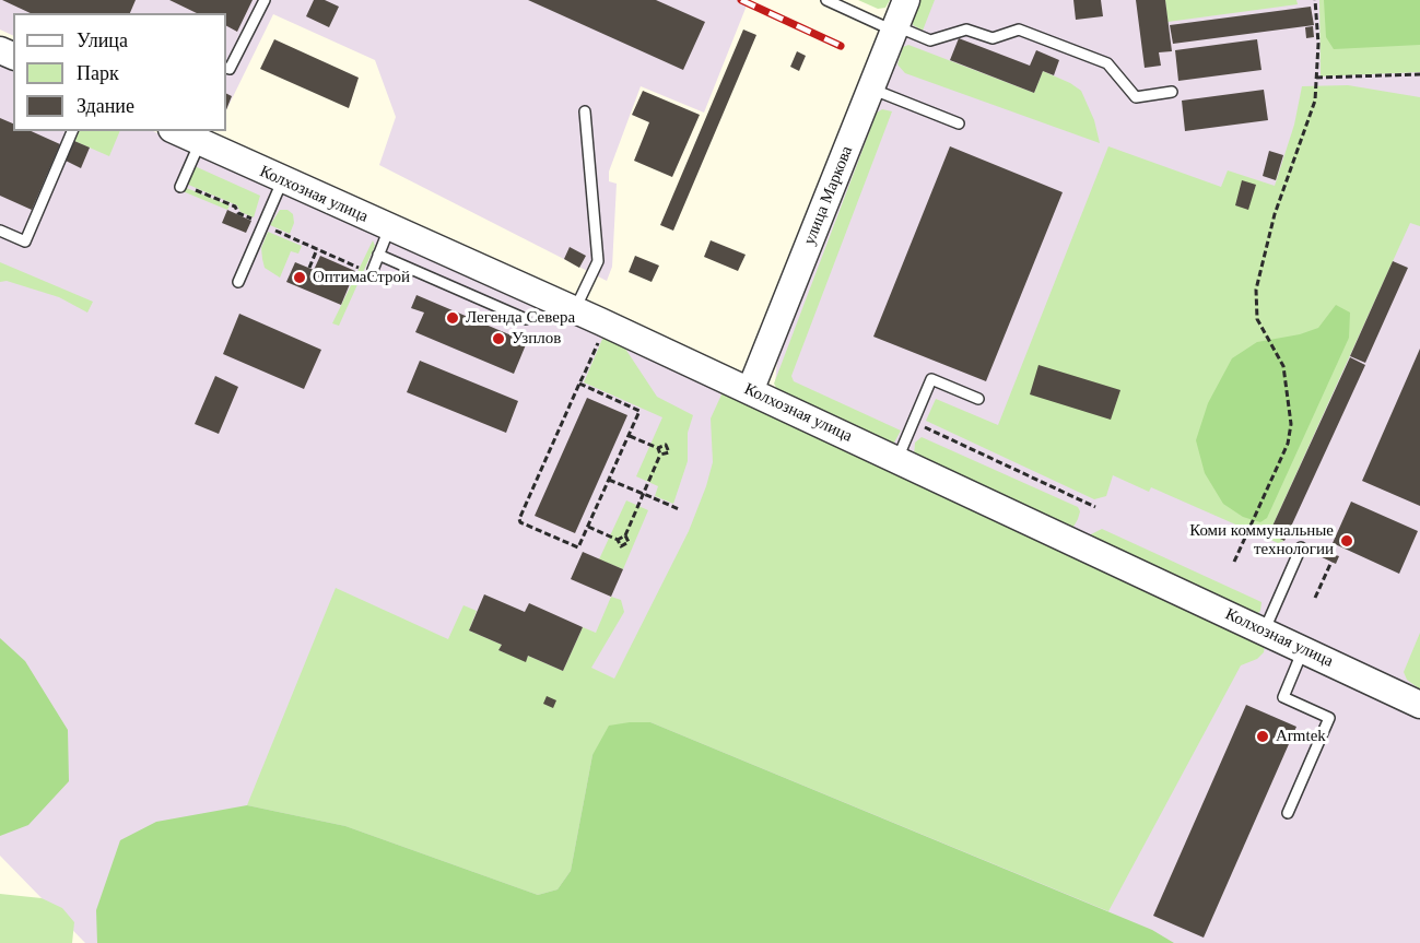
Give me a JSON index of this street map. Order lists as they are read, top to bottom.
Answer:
{
  "streets": {
    "street": ["Колхозная улица", "улица Маркова"]
  },
  "crossings": [
    ["Колхозная улица", "улица Маркова"]
  ],
  "places": [
    "ОптимаСтрой",
    "Легенда Севера",
    "Узплов",
    "Коми коммунальные технологии",
    "Armtek"
  ],
  "legend": ["Улица", "Парк", "Здание"]
}
